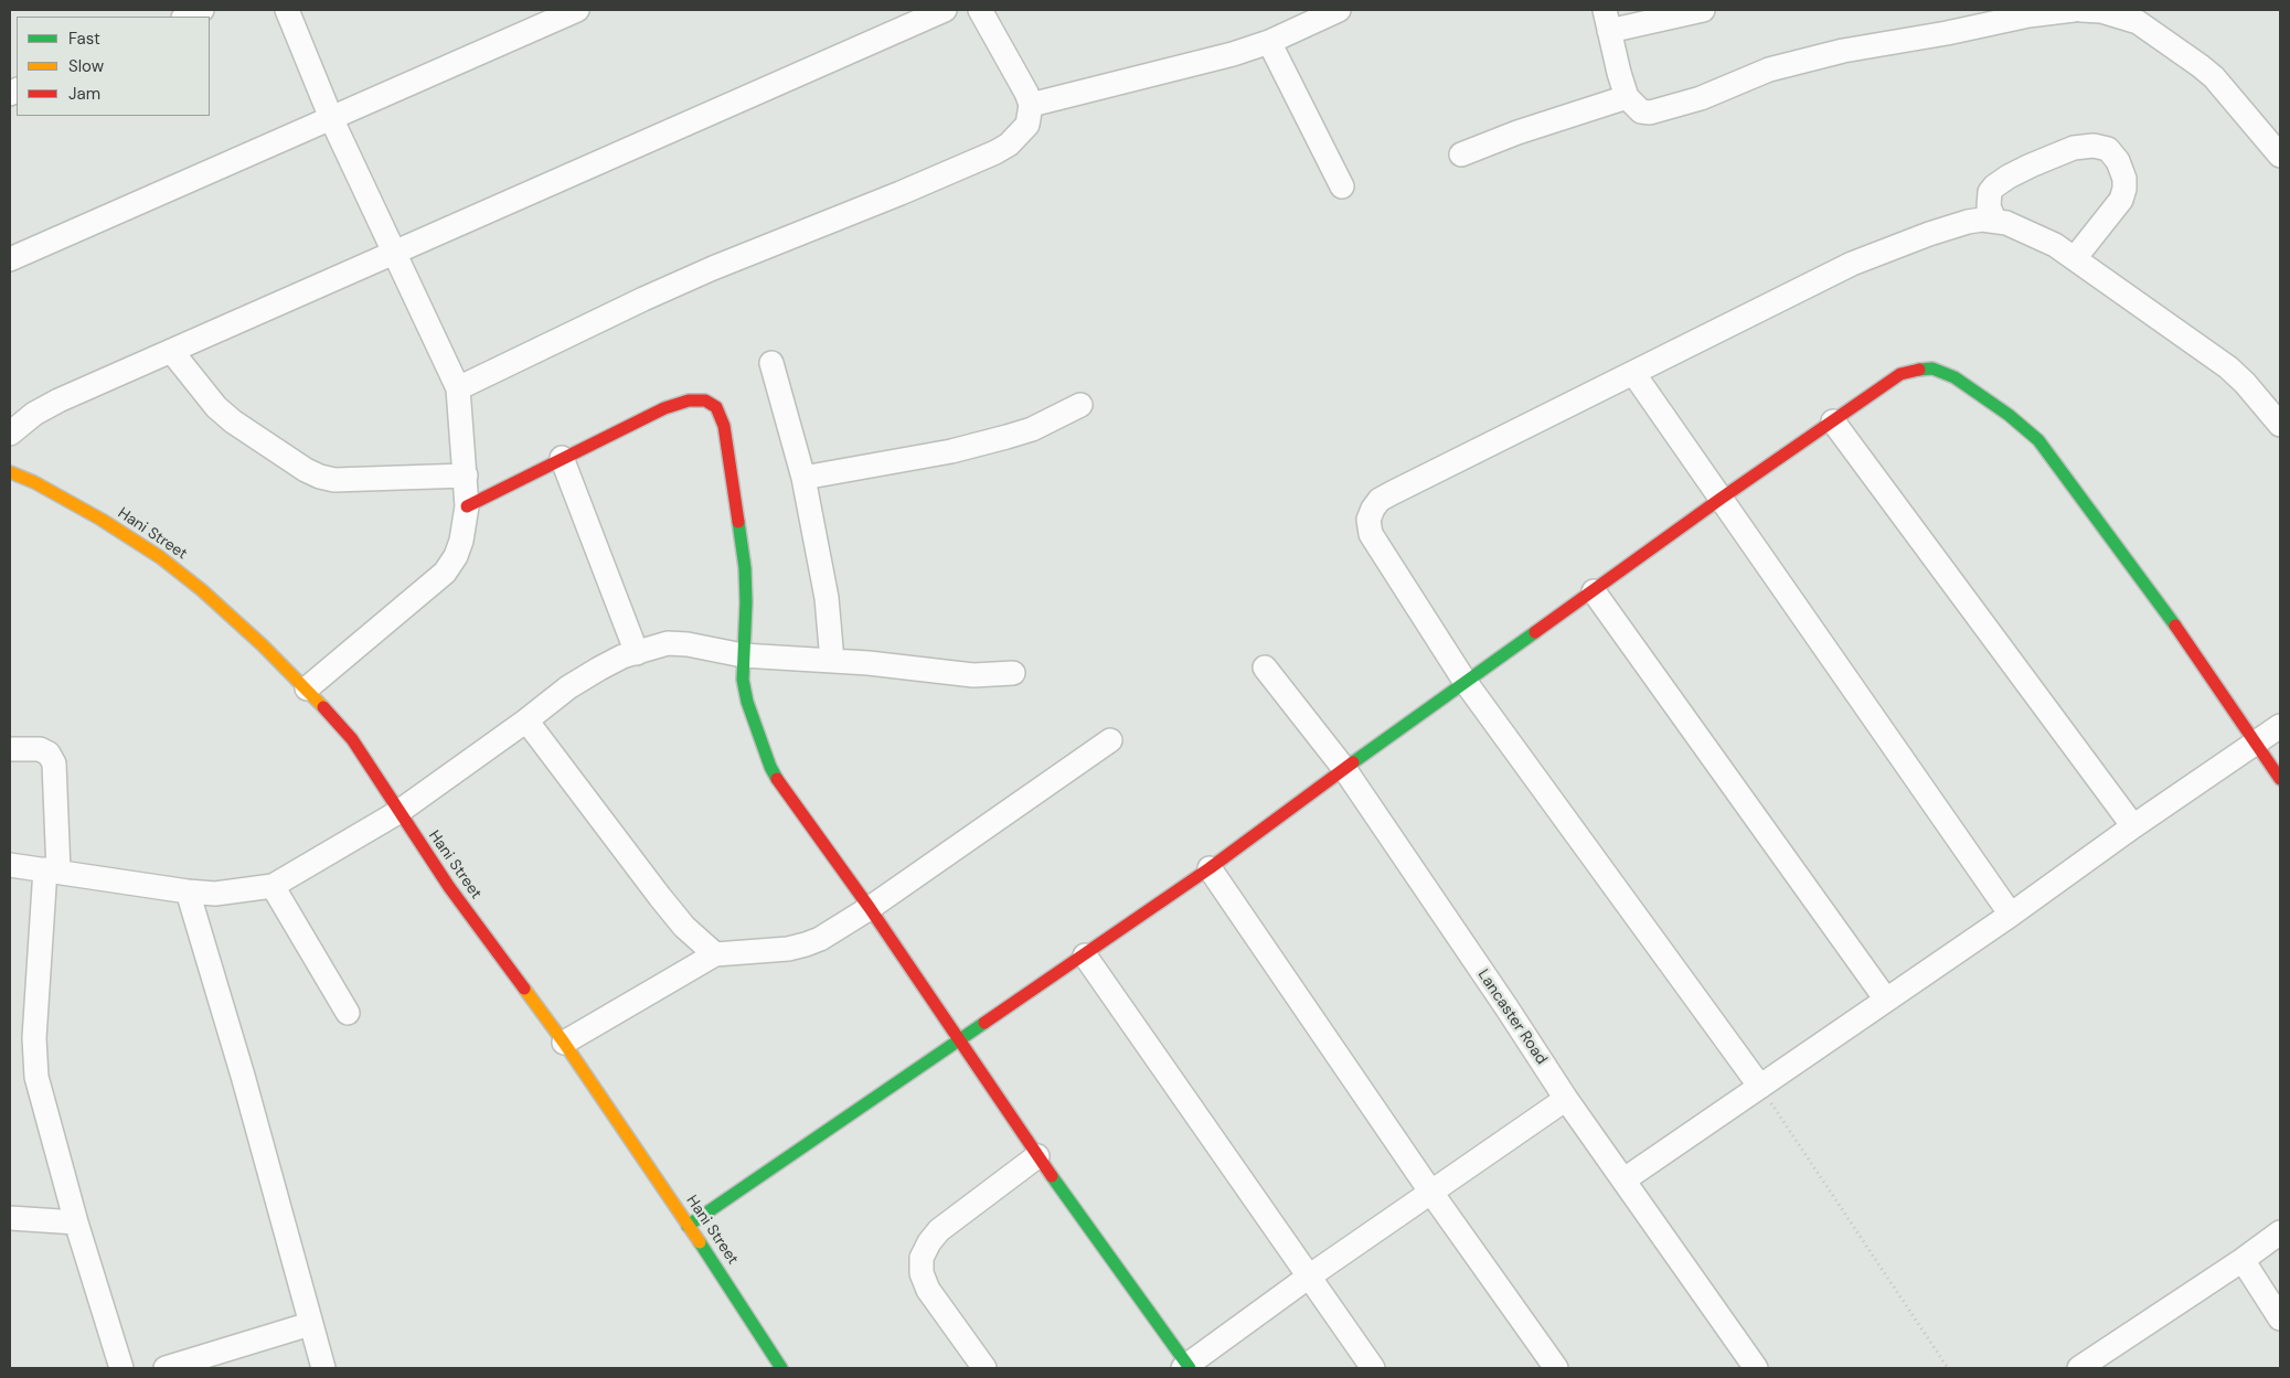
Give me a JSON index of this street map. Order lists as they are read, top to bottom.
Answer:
{
  "streets": {
    "street": ["Hani Street", "Lancaster Road"]
  },
  "legend": ["Fast", "Slow", "Jam"]
}
